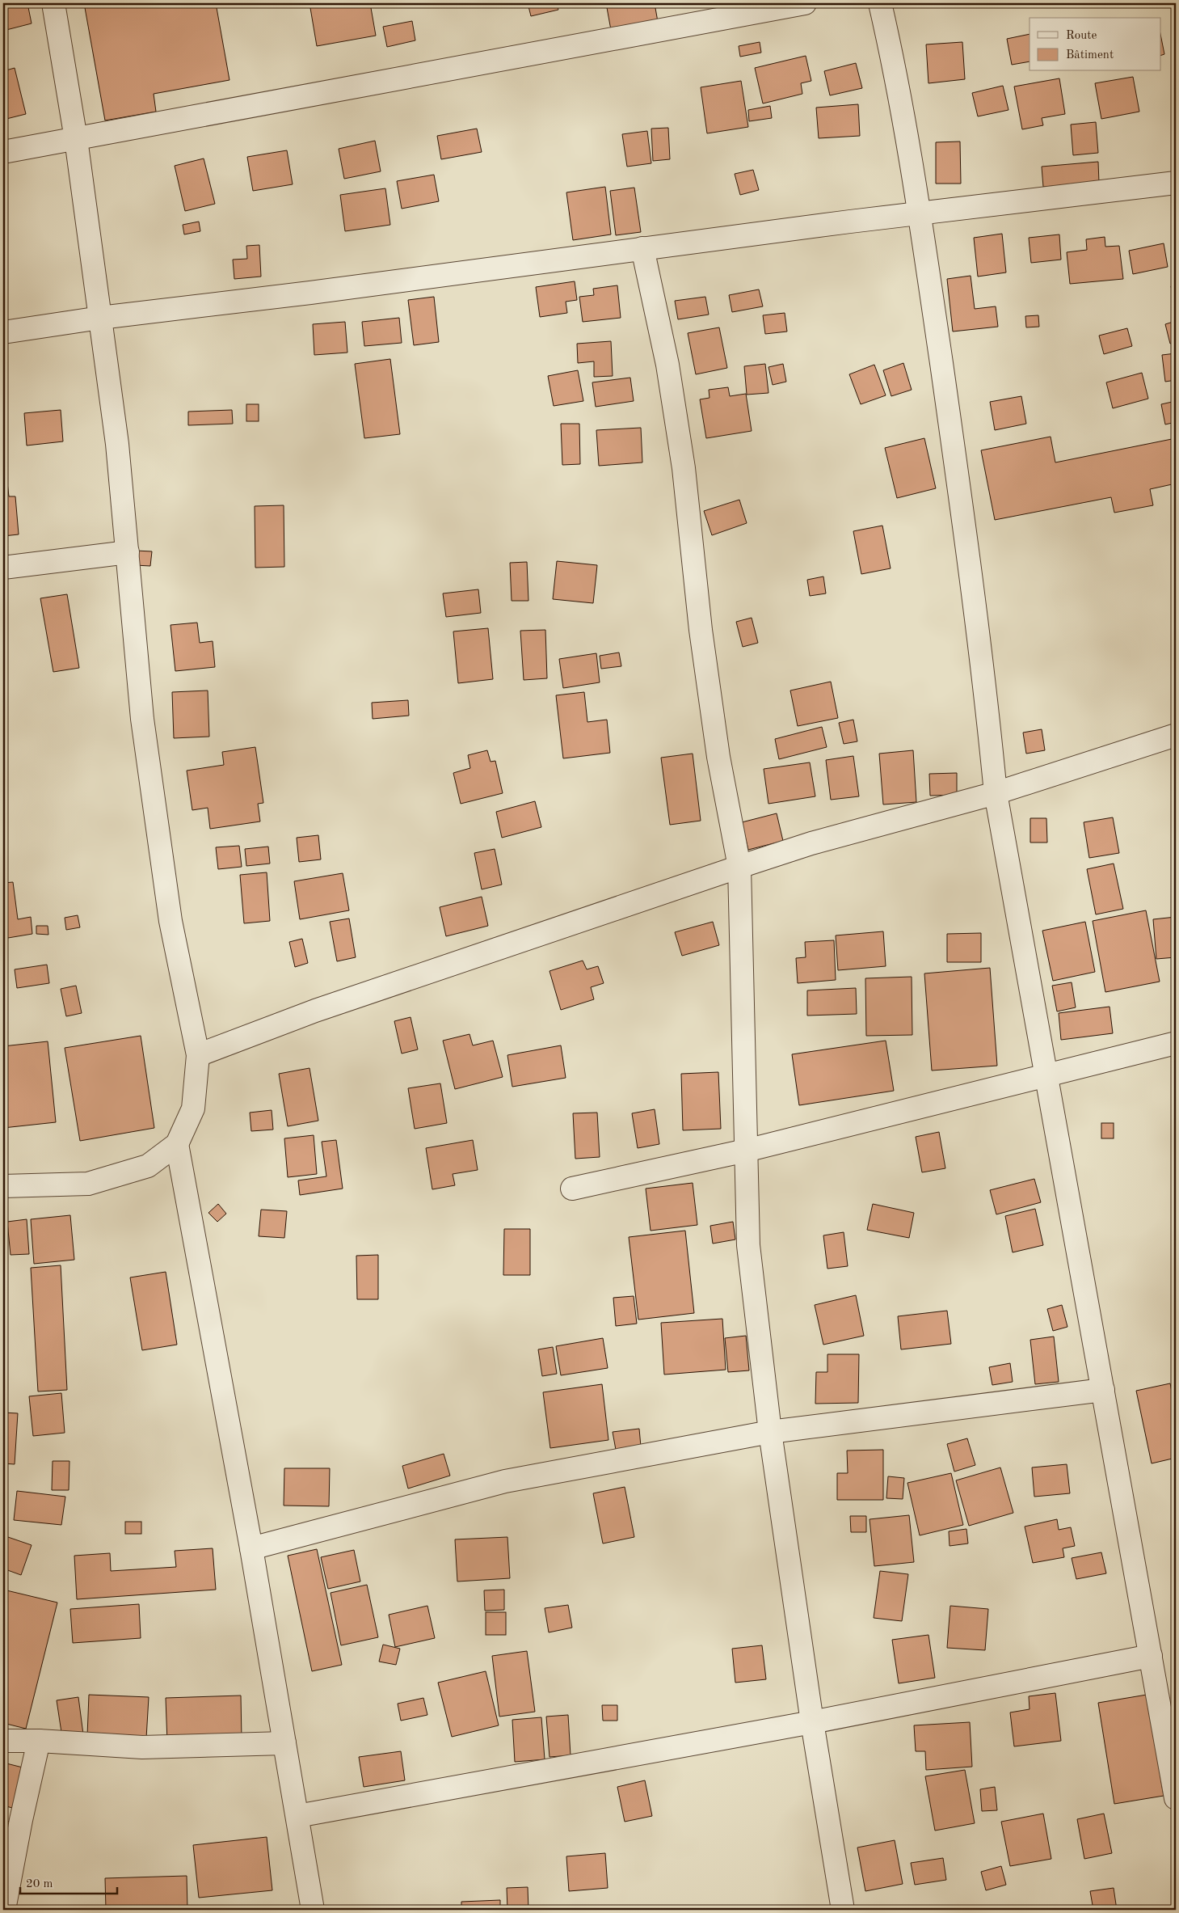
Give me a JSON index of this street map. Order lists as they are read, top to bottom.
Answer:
{
  "legend": ["Route", "Bâtiment"],
  "scale_bar": "20 m"
}
